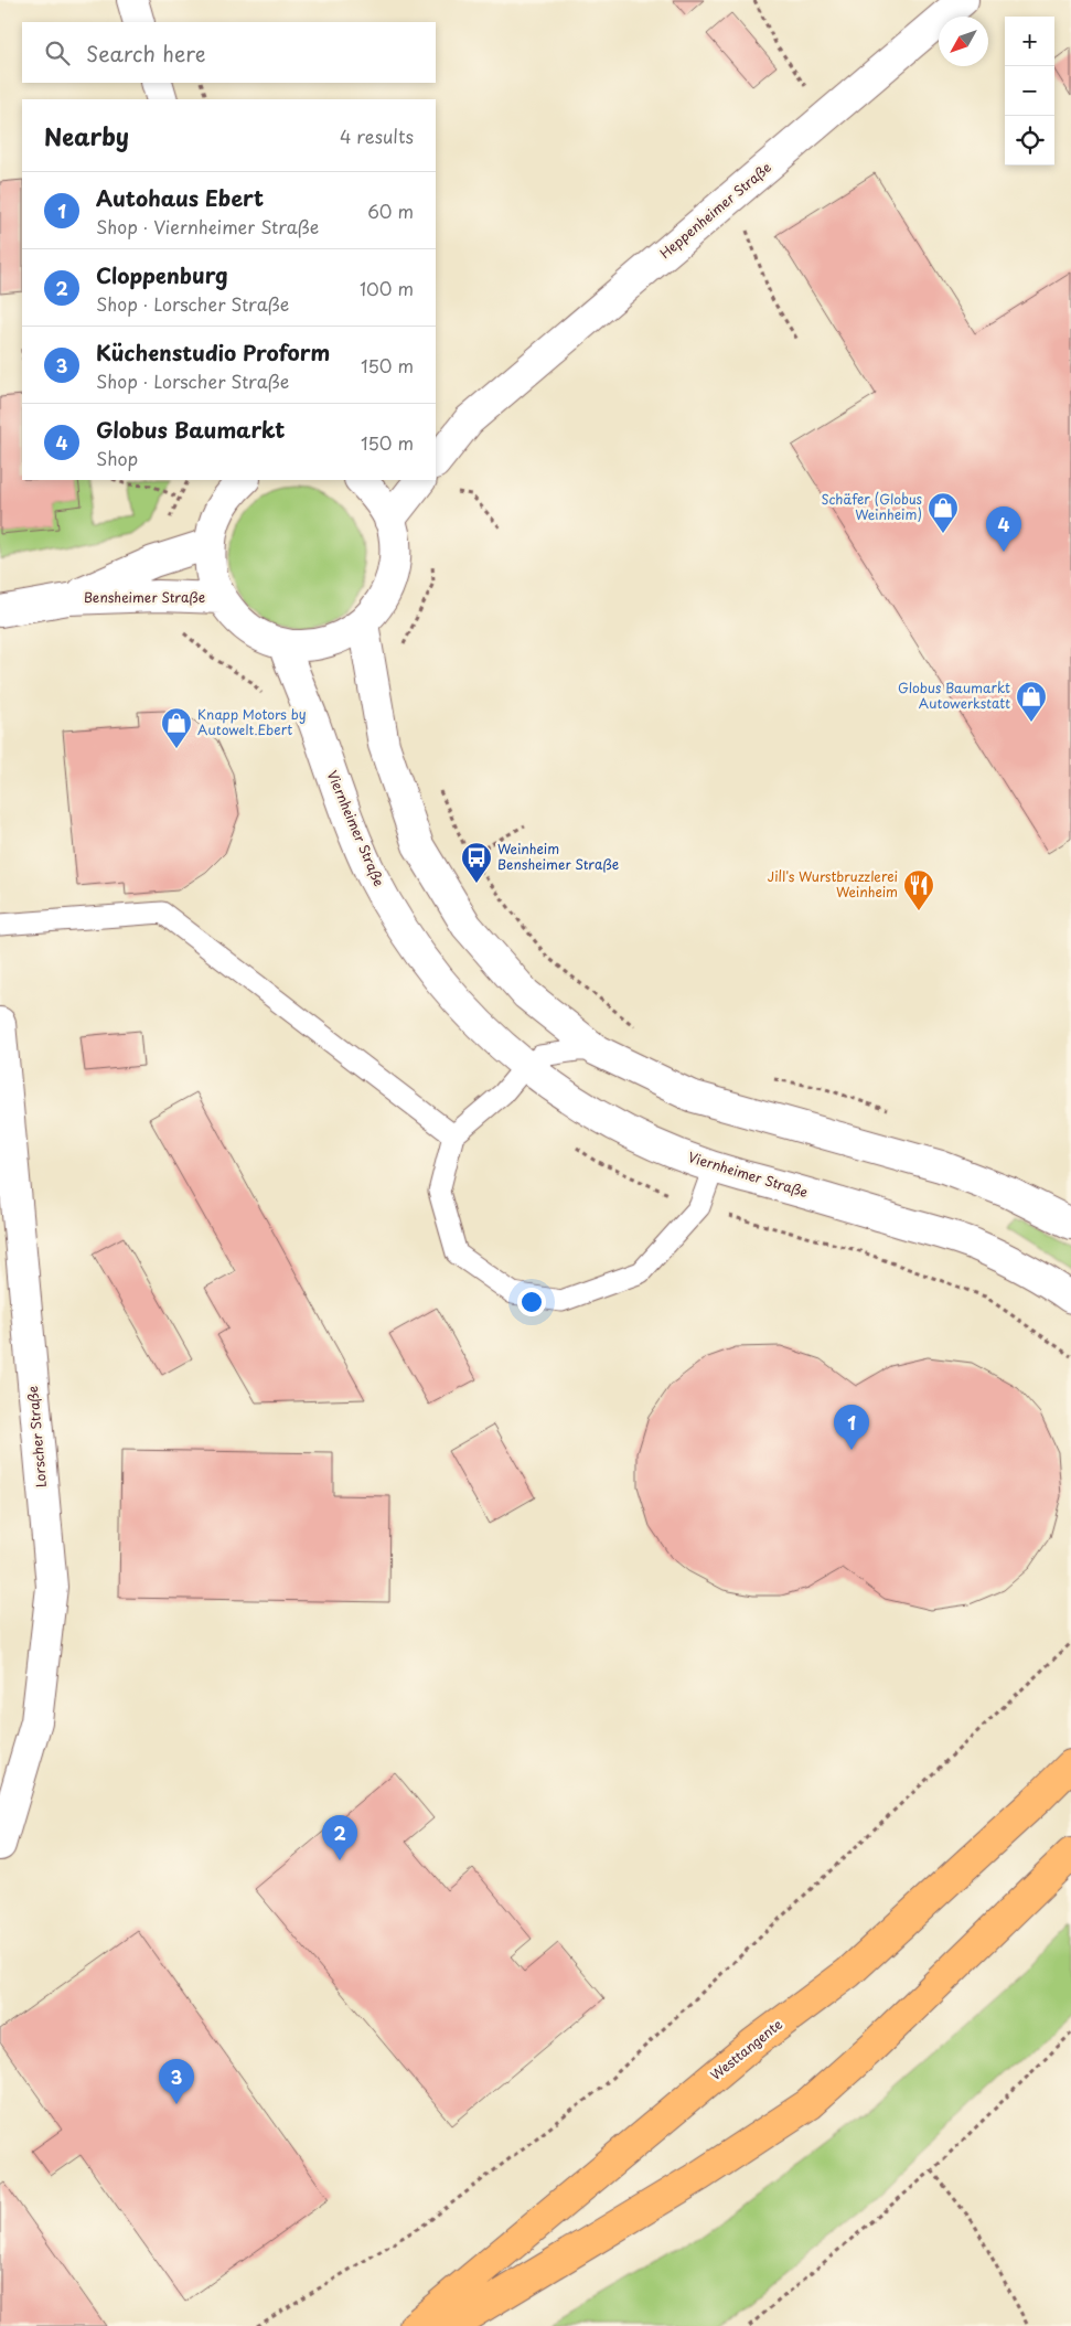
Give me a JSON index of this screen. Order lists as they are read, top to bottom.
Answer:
{
  "streets": {
    "main road": ["Westtangente"],
    "street": [
      "Heppenheimer Straße",
      "Bensheimer Straße",
      "Viernheimer Straße",
      "Lorscher Straße"
    ]
  },
  "places": {
    "shop": ["Schäfer (Globus Weinheim)", "Globus Baumarkt Autowerkstatt", "Knapp Motors by Autowelt.Ebert"],
    "bus stop": ["Weinheim Bensheimer Straße"],
    "restaurant": ["Jill's Wurstbruzzlerei Weinheim"]
  },
  "north": "bottom left",
  "page": {
    "map_buttons": ["+", "−"],
    "search": "Search here",
    "heading": ["Nearby", "4 results"],
    "list": [
      {
        "mark": "1",
        "name": "Autohaus Ebert",
        "note": "Shop · Viernheimer Straße",
        "value": "60 m"
      },
      {
        "mark": "2",
        "name": "Cloppenburg",
        "note": "Shop · Lorscher Straße",
        "value": "100 m"
      },
      {
        "mark": "3",
        "name": "Küchenstudio Proform",
        "note": "Shop · Lorscher Straße",
        "value": "150 m"
      },
      {
        "mark": "4",
        "name": "Globus Baumarkt",
        "note": "Shop",
        "value": "150 m"
      }
    ],
    "pins": [
      "4",
      "1",
      "2",
      "3"
    ]
  }
}
